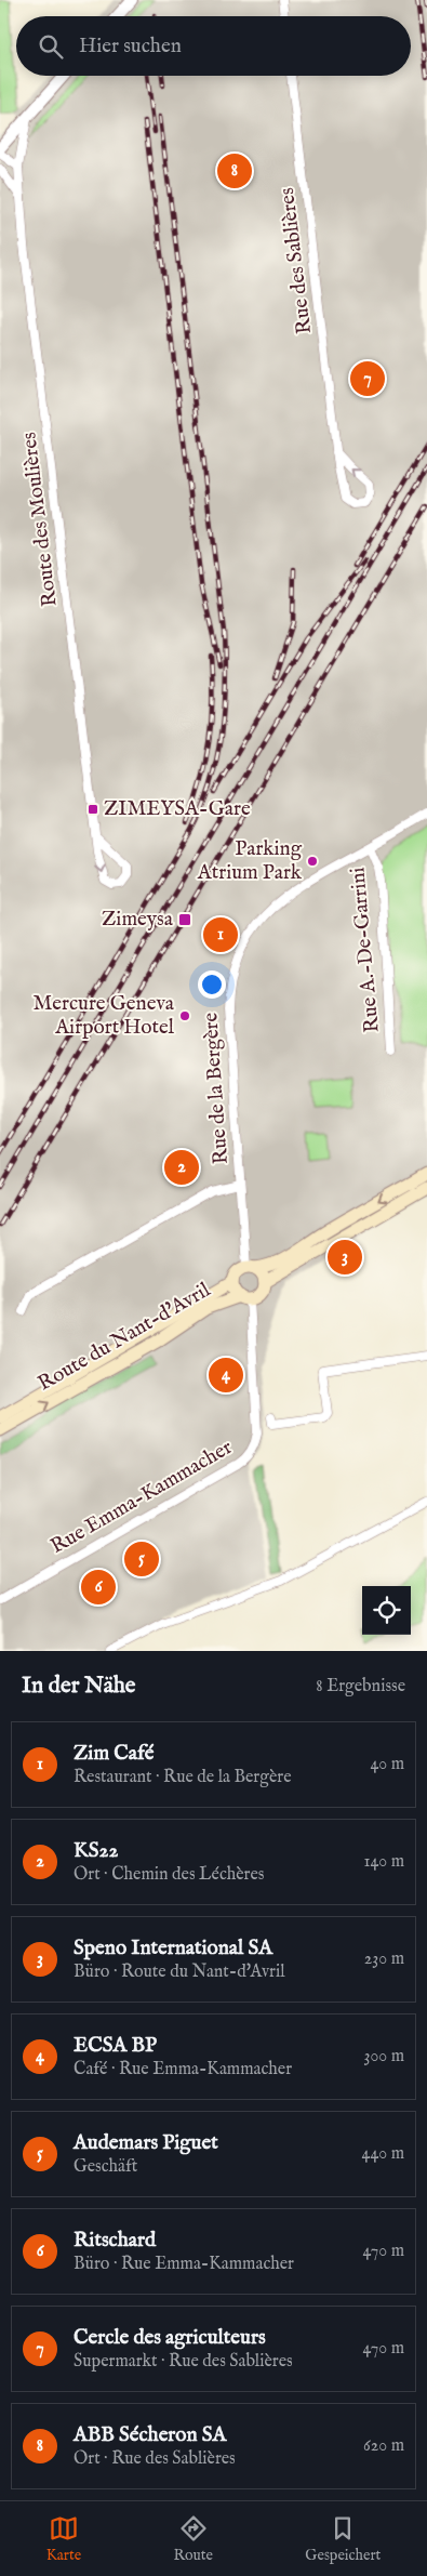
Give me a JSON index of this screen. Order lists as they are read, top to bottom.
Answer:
{
  "streets": {
    "main road": ["Route du Nant-d'Avril"],
    "street": [
      "Rue des Sablières",
      "Route des Moulières",
      "Rue A.-De-Garrini",
      "Rue de la Bergère",
      "Rue Emma-Kammacher"
    ]
  },
  "crossings": [
    ["Rue A.-De-Garrini", "Rue de la Bergère"],
    ["Rue de la Bergère", "Route du Nant-d'Avril"],
    ["Rue de la Bergère", "Rue Emma-Kammacher"],
    ["Route du Nant-d'Avril", "Rue Emma-Kammacher"]
  ],
  "places": {
    "transit": ["ZIMEYSA-Gare", "Zimeysa"],
    "other": ["Parking Atrium Park", "Mercure Geneva Airport Hotel"]
  },
  "page": {
    "search": "Hier suchen",
    "pins": [
      "8",
      "7",
      "1",
      "2",
      "3",
      "4",
      "5",
      "6"
    ],
    "heading": ["In der Nähe", "8 Ergebnisse"],
    "list": [
      {
        "mark": "1",
        "name": "Zim Café",
        "note": "Restaurant · Rue de la Bergère",
        "value": "40 m"
      },
      {
        "mark": "2",
        "name": "KS22",
        "note": "Ort · Chemin des Léchères",
        "value": "140 m"
      },
      {
        "mark": "3",
        "name": "Speno International SA",
        "note": "Büro · Route du Nant-d'Avril",
        "value": "230 m"
      },
      {
        "mark": "4",
        "name": "ECSA BP",
        "note": "Café · Rue Emma-Kammacher",
        "value": "300 m"
      },
      {
        "mark": "5",
        "name": "Audemars Piguet",
        "note": "Geschäft",
        "value": "440 m"
      },
      {
        "mark": "6",
        "name": "Ritschard",
        "note": "Büro · Rue Emma-Kammacher",
        "value": "470 m"
      },
      {
        "mark": "7",
        "name": "Cercle des agriculteurs",
        "note": "Supermarkt · Rue des Sablières",
        "value": "470 m"
      },
      {
        "mark": "8",
        "name": "ABB Sécheron SA",
        "note": "Ort · Rue des Sablières",
        "value": "620 m"
      }
    ],
    "nav": ["Karte", "Route", "Gespeichert"]
  }
}
